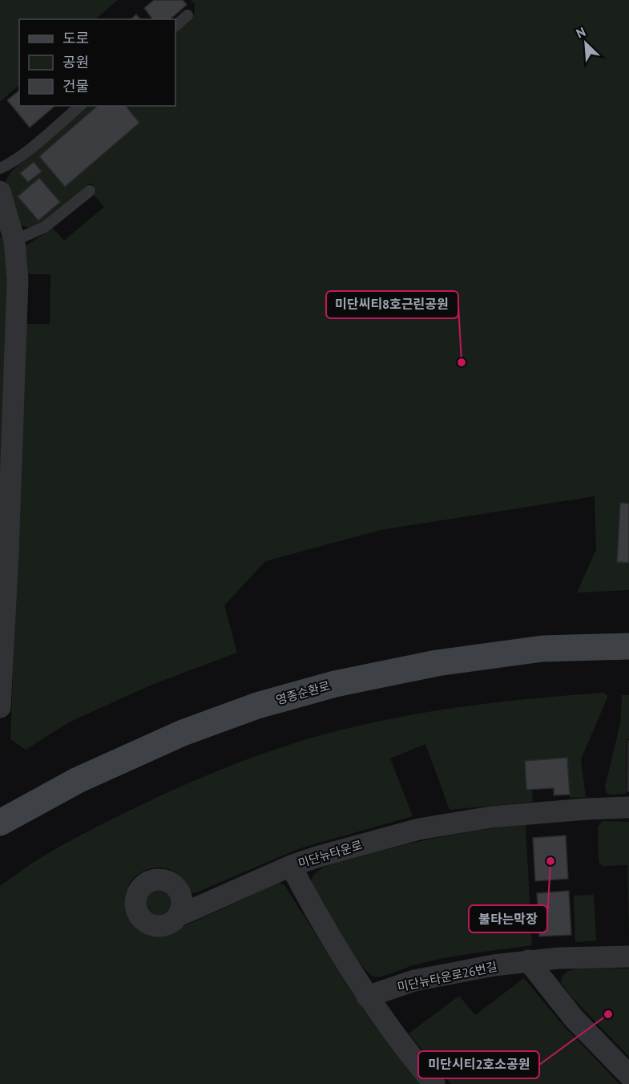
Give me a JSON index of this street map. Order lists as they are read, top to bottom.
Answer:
{
  "streets": {
    "main road": ["영종순환로"],
    "street": ["미단뉴타운로", "미단뉴타운로26번길"]
  },
  "crossings": [
    ["미단뉴타운로", "미단뉴타운로26번길"]
  ],
  "places": ["미단씨티8호근린공원", "불타는막장", "미단시티2호소공원"],
  "legend": ["도로", "공원", "건물"],
  "north": "top left"
}
